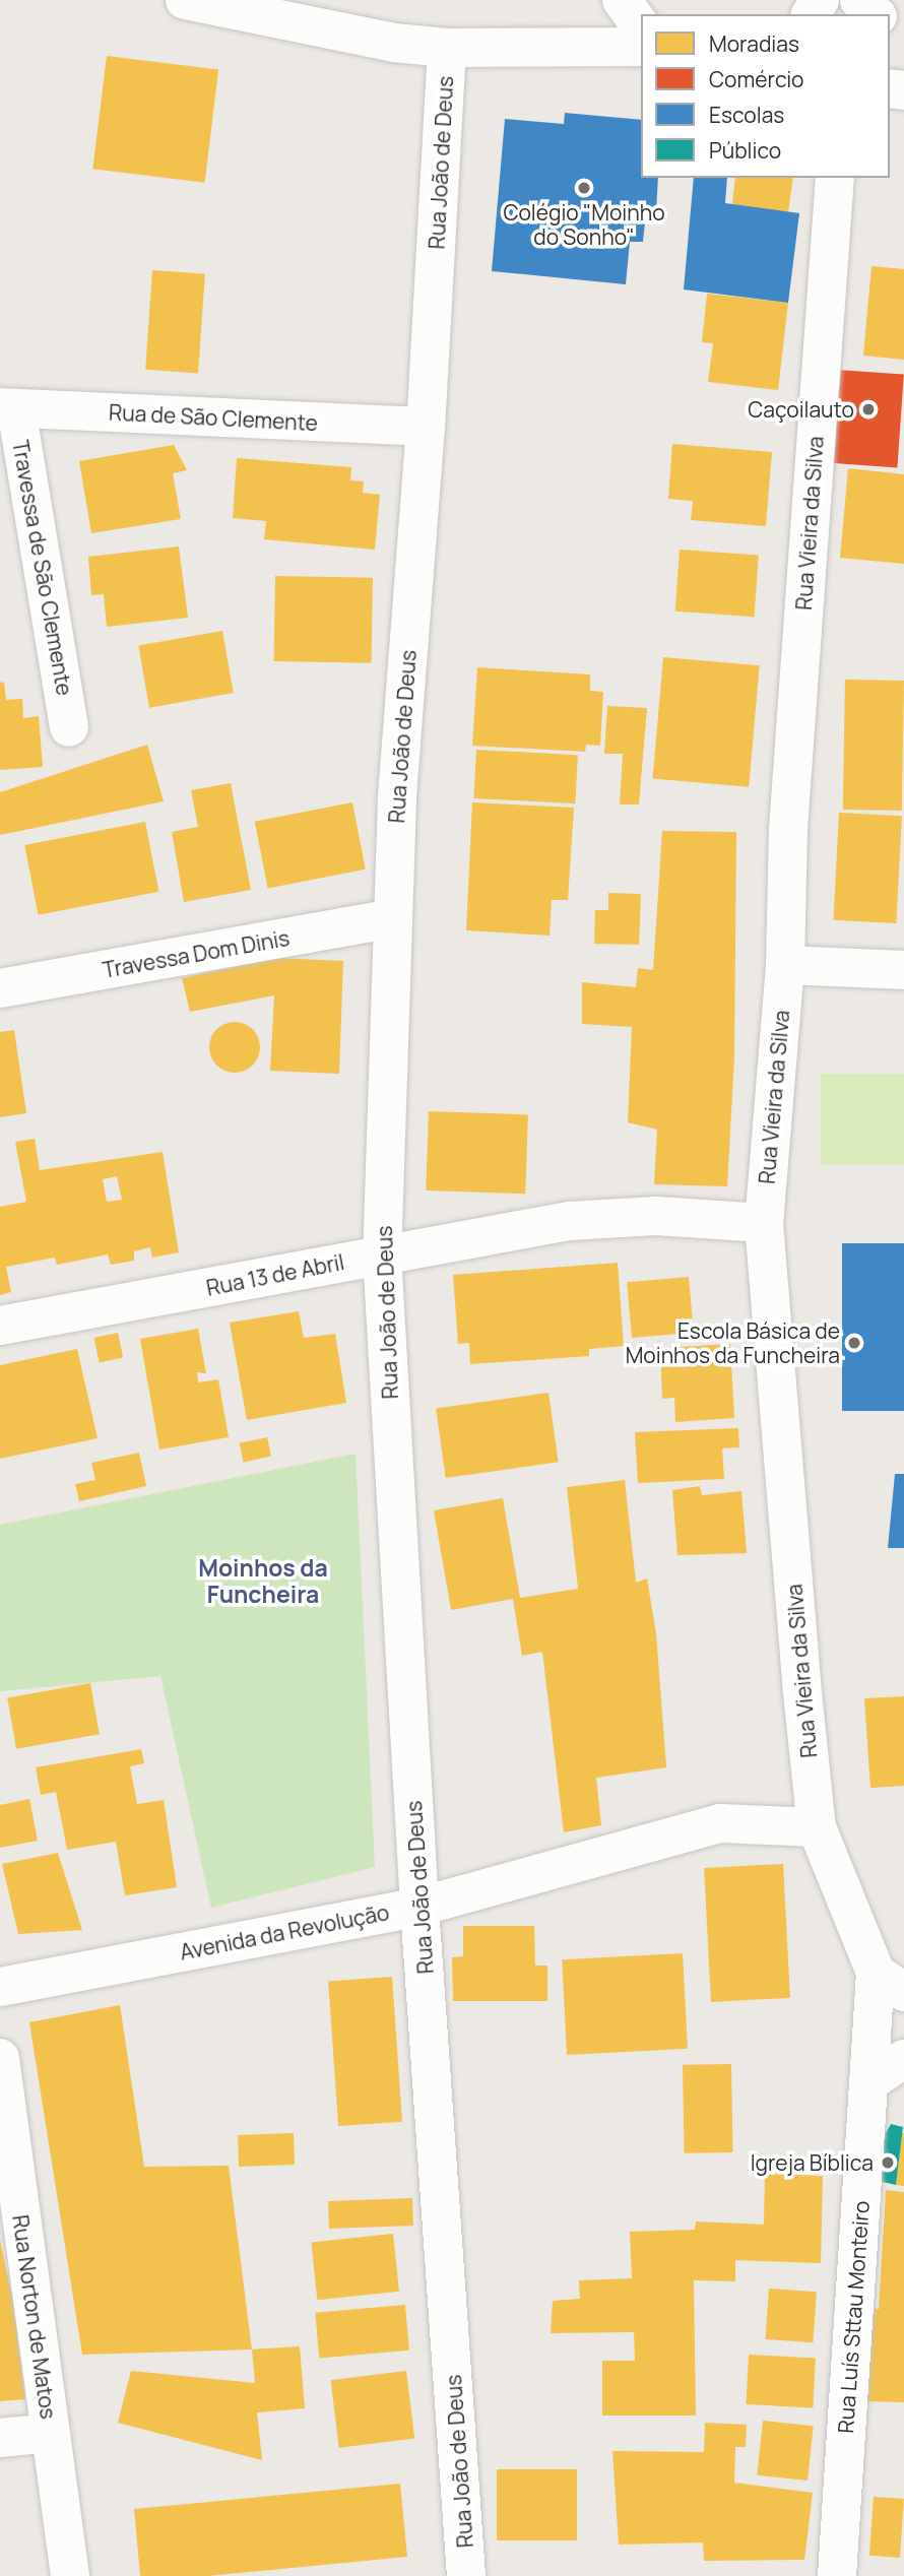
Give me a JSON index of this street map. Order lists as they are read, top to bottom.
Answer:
{
  "streets": {
    "street": [
      "Rua João de Deus",
      "Rua de São Clemente",
      "Rua Vieira da Silva",
      "Travessa de São Clemente",
      "Travessa Dom Dinis",
      "Rua 13 de Abril",
      "Avenida da Revolução",
      "Rua Norton de Matos",
      "Rua Luís Sttau Monteiro"
    ]
  },
  "crossings": [
    ["Rua João de Deus", "Rua de São Clemente"],
    ["Rua João de Deus", "Travessa Dom Dinis"],
    ["Rua João de Deus", "Rua 13 de Abril"],
    ["Rua João de Deus", "Avenida da Revolução"],
    ["Rua de São Clemente", "Travessa de São Clemente"],
    ["Rua Vieira da Silva", "Rua 13 de Abril"],
    ["Rua Vieira da Silva", "Avenida da Revolução"],
    ["Rua Vieira da Silva", "Rua Luís Sttau Monteiro"]
  ],
  "districts": ["Moinhos da Funcheira"],
  "places": [
    "Colégio \"Moinho do Sonho\"",
    "Caçoilauto",
    "Escola Básica de Moinhos da Funcheira",
    "Igreja Bíblica"
  ],
  "legend": [
    "Moradias",
    "Comércio",
    "Escolas",
    "Público"
  ]
}
